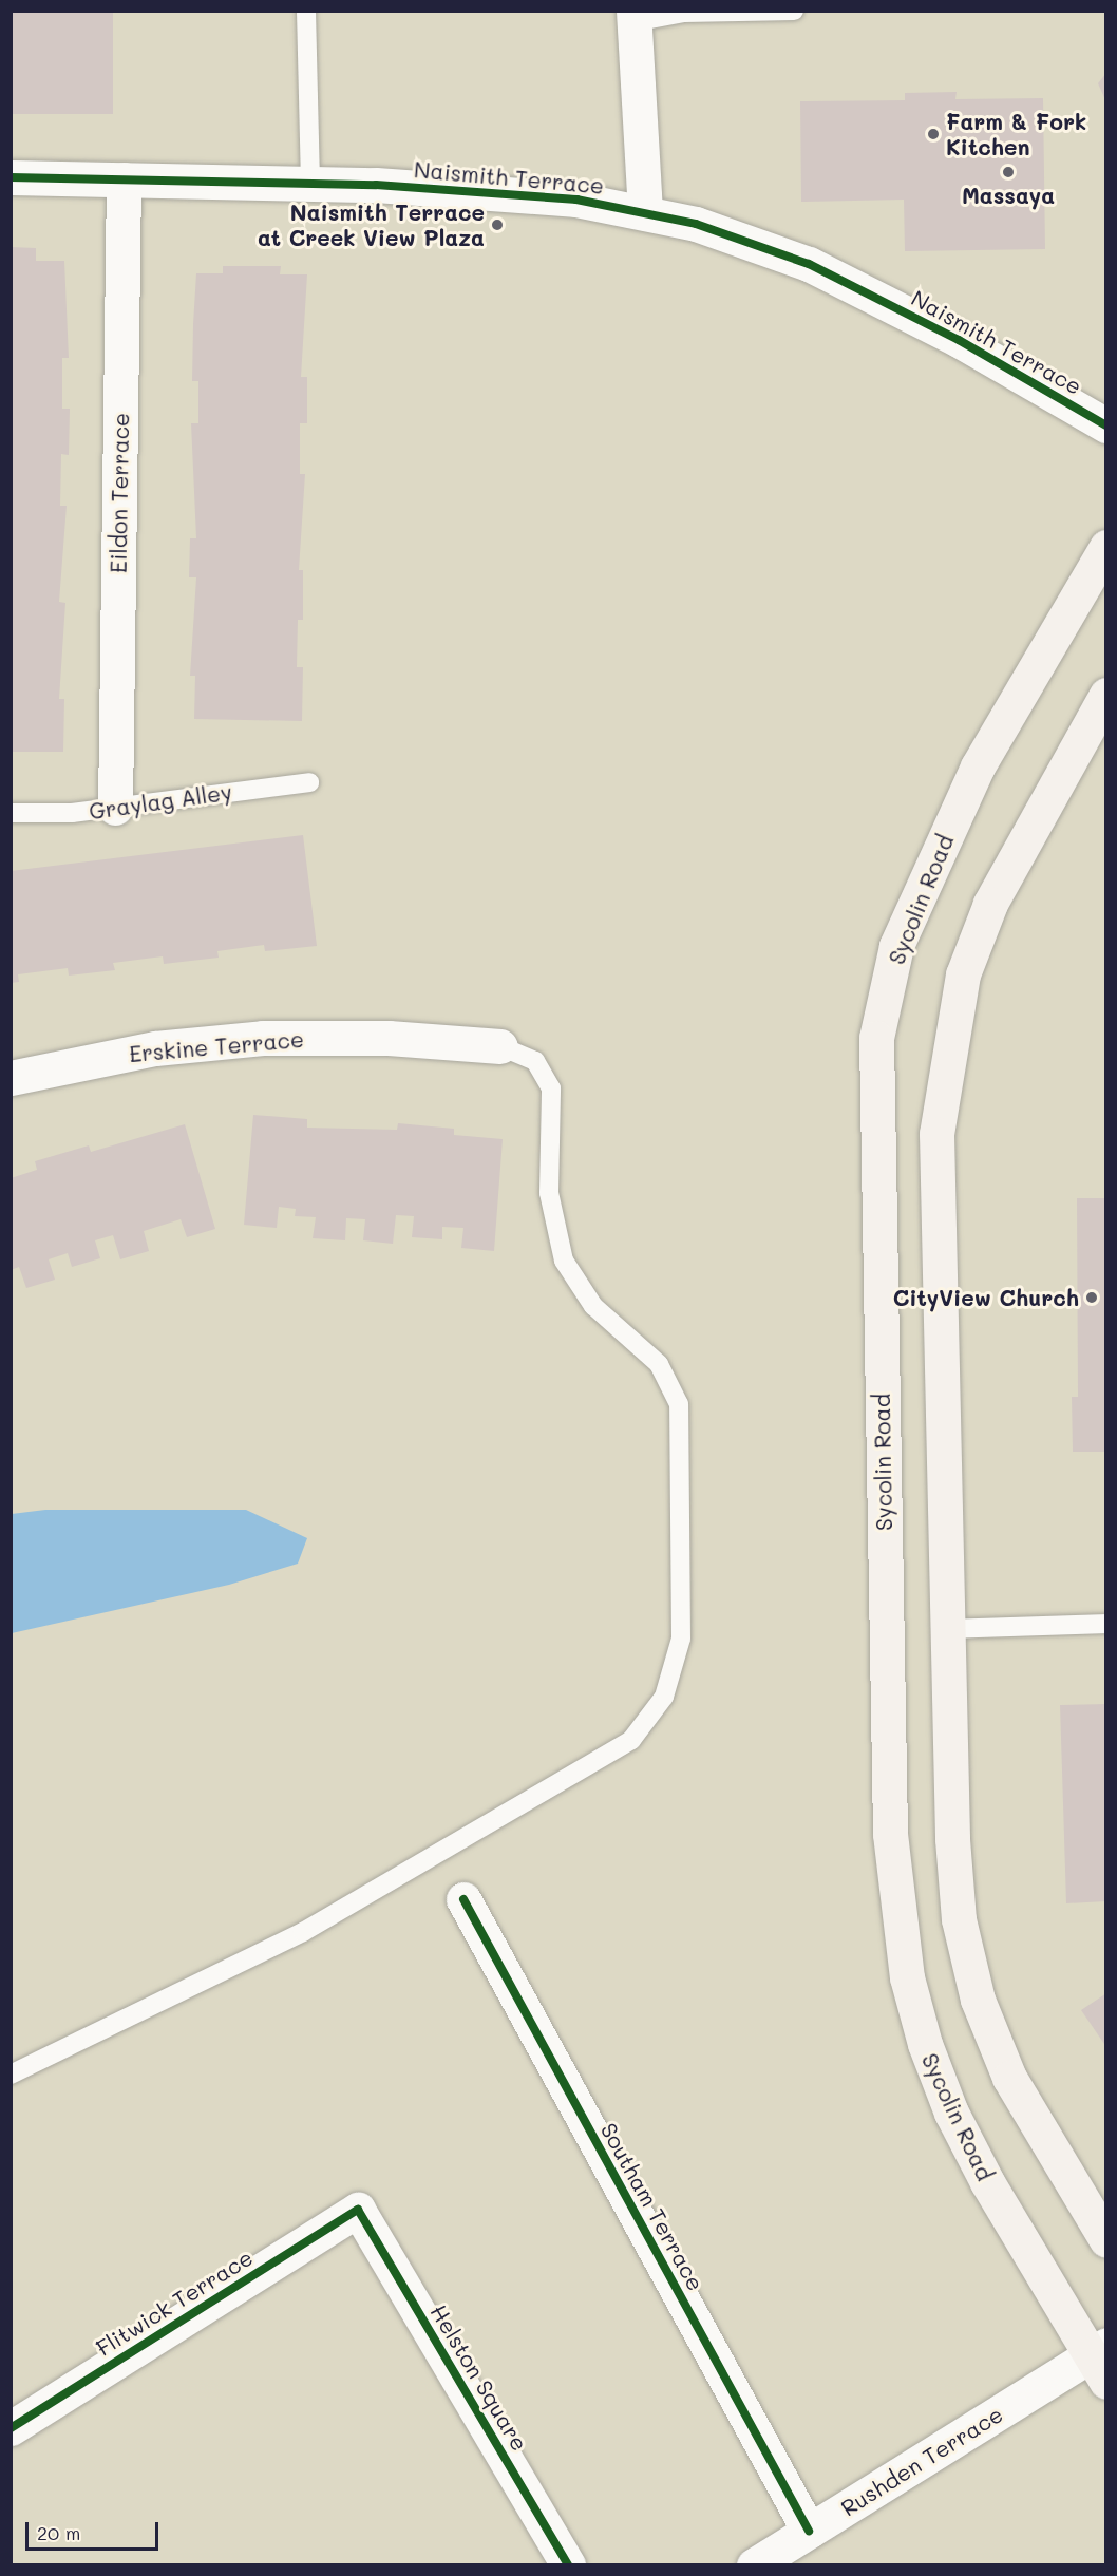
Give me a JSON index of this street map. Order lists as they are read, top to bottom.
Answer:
{
  "streets": {
    "main road": ["Sycolin Road"],
    "street": [
      "Naismith Terrace",
      "Eildon Terrace",
      "Erskine Terrace",
      "Southam Terrace",
      "Flitwick Terrace",
      "Helston Square",
      "Rushden Terrace"
    ],
    "lane": ["Graylag Alley"]
  },
  "crossings": [
    ["Naismith Terrace", "Eildon Terrace"],
    ["Eildon Terrace", "Graylag Alley"],
    ["Sycolin Road", "Rushden Terrace"],
    ["Southam Terrace", "Rushden Terrace"],
    ["Flitwick Terrace", "Helston Square"]
  ],
  "places": [
    "Farm & Fork Kitchen",
    "Massaya",
    "Naismith Terrace at Creek View Plaza",
    "CityView Church"
  ],
  "scale_bar": "20 m"
}
